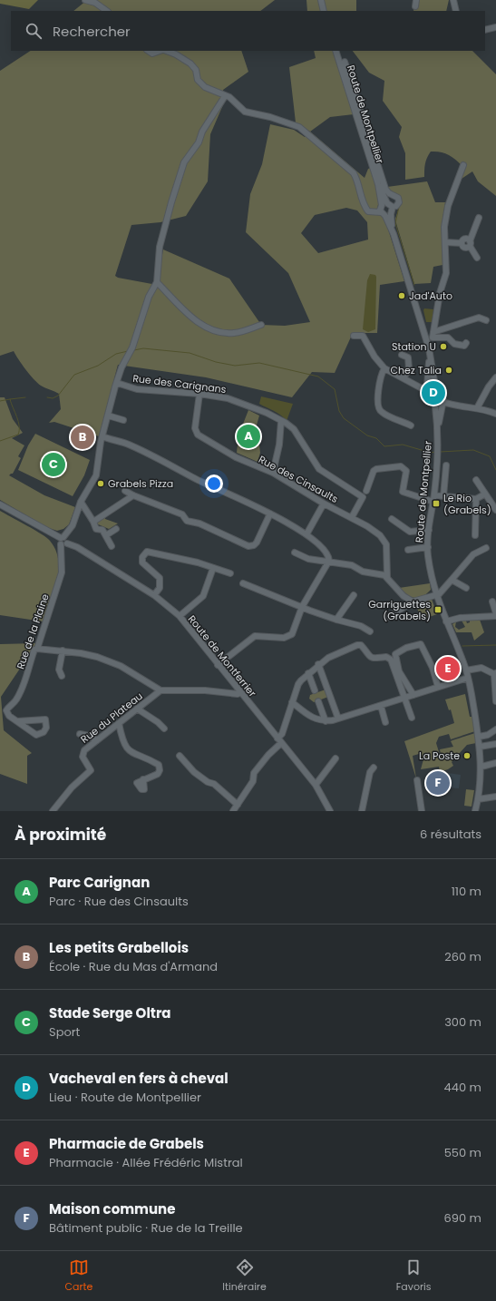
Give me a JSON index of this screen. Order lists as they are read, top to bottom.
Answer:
{
  "streets": {
    "street": [
      "Route de Montpellier",
      "Rue des Carignans",
      "Rue des Cinsaults",
      "Rue de la Plaine",
      "Route de Montferrier",
      "Rue du Plateau"
    ]
  },
  "crossings": [
    ["Rue des Carignans", "Rue des Cinsaults"],
    ["Rue de la Plaine", "Route de Montferrier"]
  ],
  "places": {
    "other": [
      "Jad'Auto",
      "Station U",
      "Chez Talia",
      "Grabels Pizza",
      "La Poste"
    ],
    "transit": ["Le Rio (Grabels)", "Garriguettes (Grabels)"]
  },
  "page": {
    "search": "Rechercher",
    "pins": [
      "D",
      "A",
      "B",
      "C",
      "E",
      "F"
    ],
    "heading": ["À proximité", "6 résultats"],
    "list": [
      {
        "mark": "A",
        "name": "Parc Carignan",
        "note": "Parc · Rue des Cinsaults",
        "value": "110 m"
      },
      {
        "mark": "B",
        "name": "Les petits Grabellois",
        "note": "École · Rue du Mas d'Armand",
        "value": "260 m"
      },
      {
        "mark": "C",
        "name": "Stade Serge Oltra",
        "note": "Sport",
        "value": "300 m"
      },
      {
        "mark": "D",
        "name": "Vacheval en fers à cheval",
        "note": "Lieu · Route de Montpellier",
        "value": "440 m"
      },
      {
        "mark": "E",
        "name": "Pharmacie de Grabels",
        "note": "Pharmacie · Allée Frédéric Mistral",
        "value": "550 m"
      },
      {
        "mark": "F",
        "name": "Maison commune",
        "note": "Bâtiment public · Rue de la Treille",
        "value": "690 m"
      }
    ],
    "nav": ["Carte", "Itinéraire", "Favoris"]
  }
}
